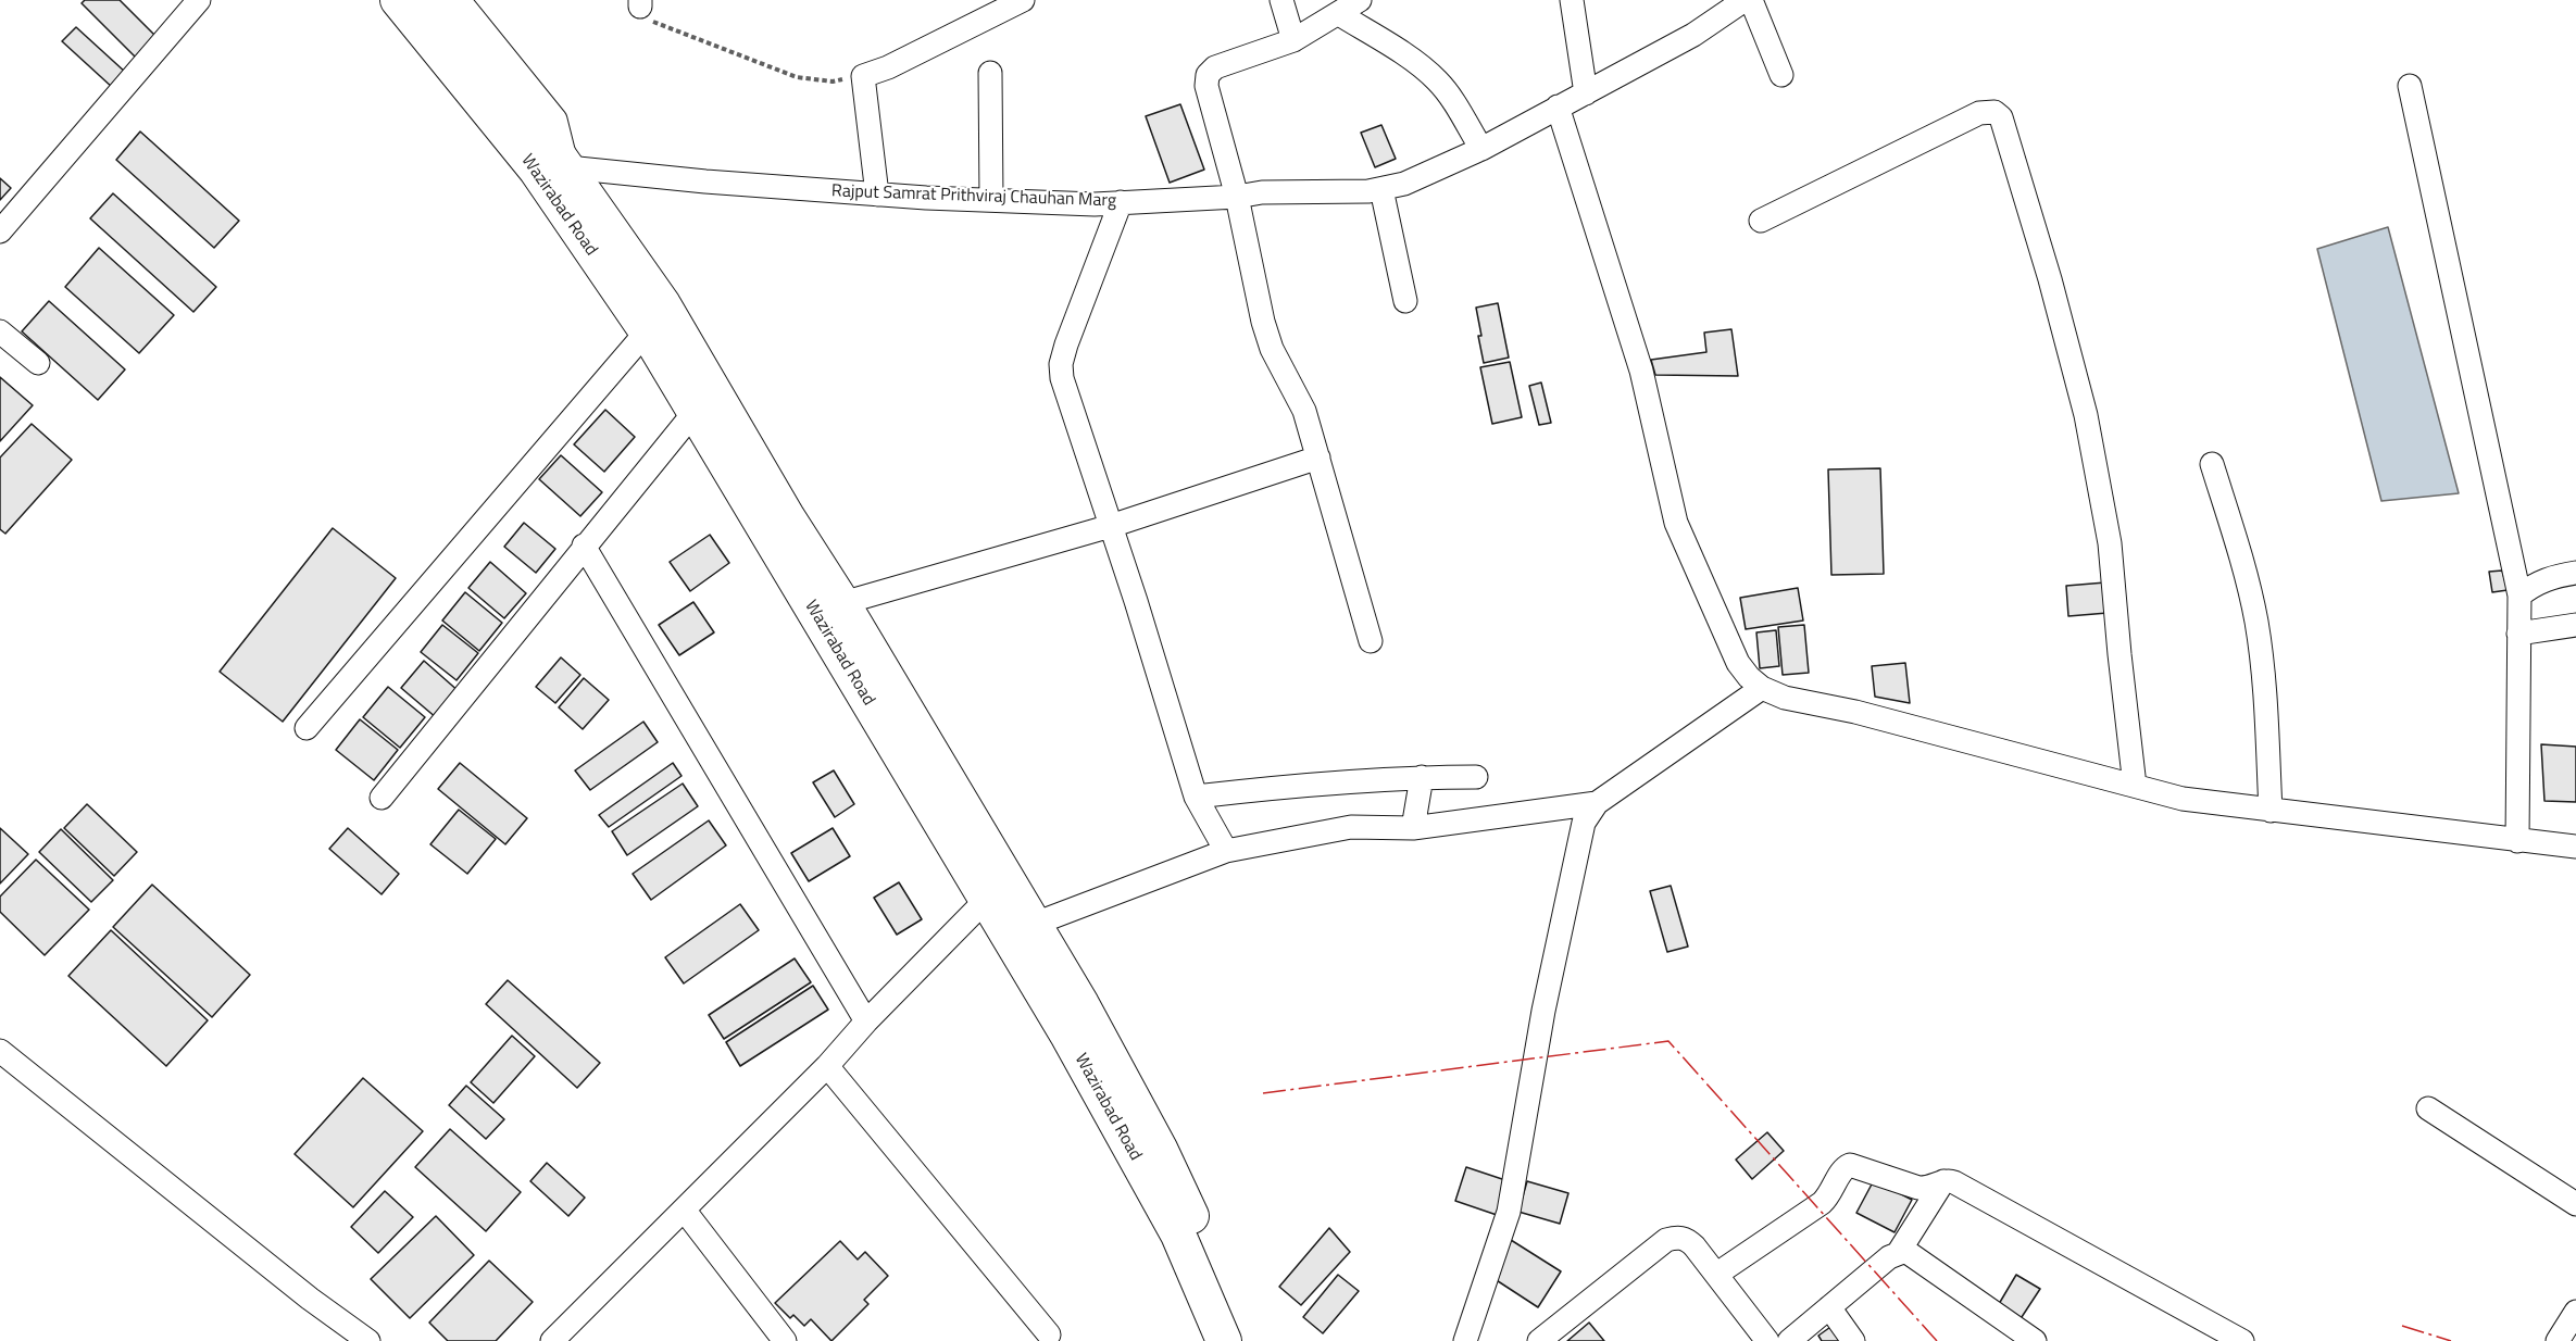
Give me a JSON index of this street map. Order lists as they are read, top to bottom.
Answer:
{
  "streets": {
    "highway": ["Wazirabad Road"],
    "street": ["Rajput Samrat Prithviraj Chauhan Marg"]
  },
  "crossings": [
    ["Rajput Samrat Prithviraj Chauhan Marg", "Wazirabad Road"]
  ]
}
